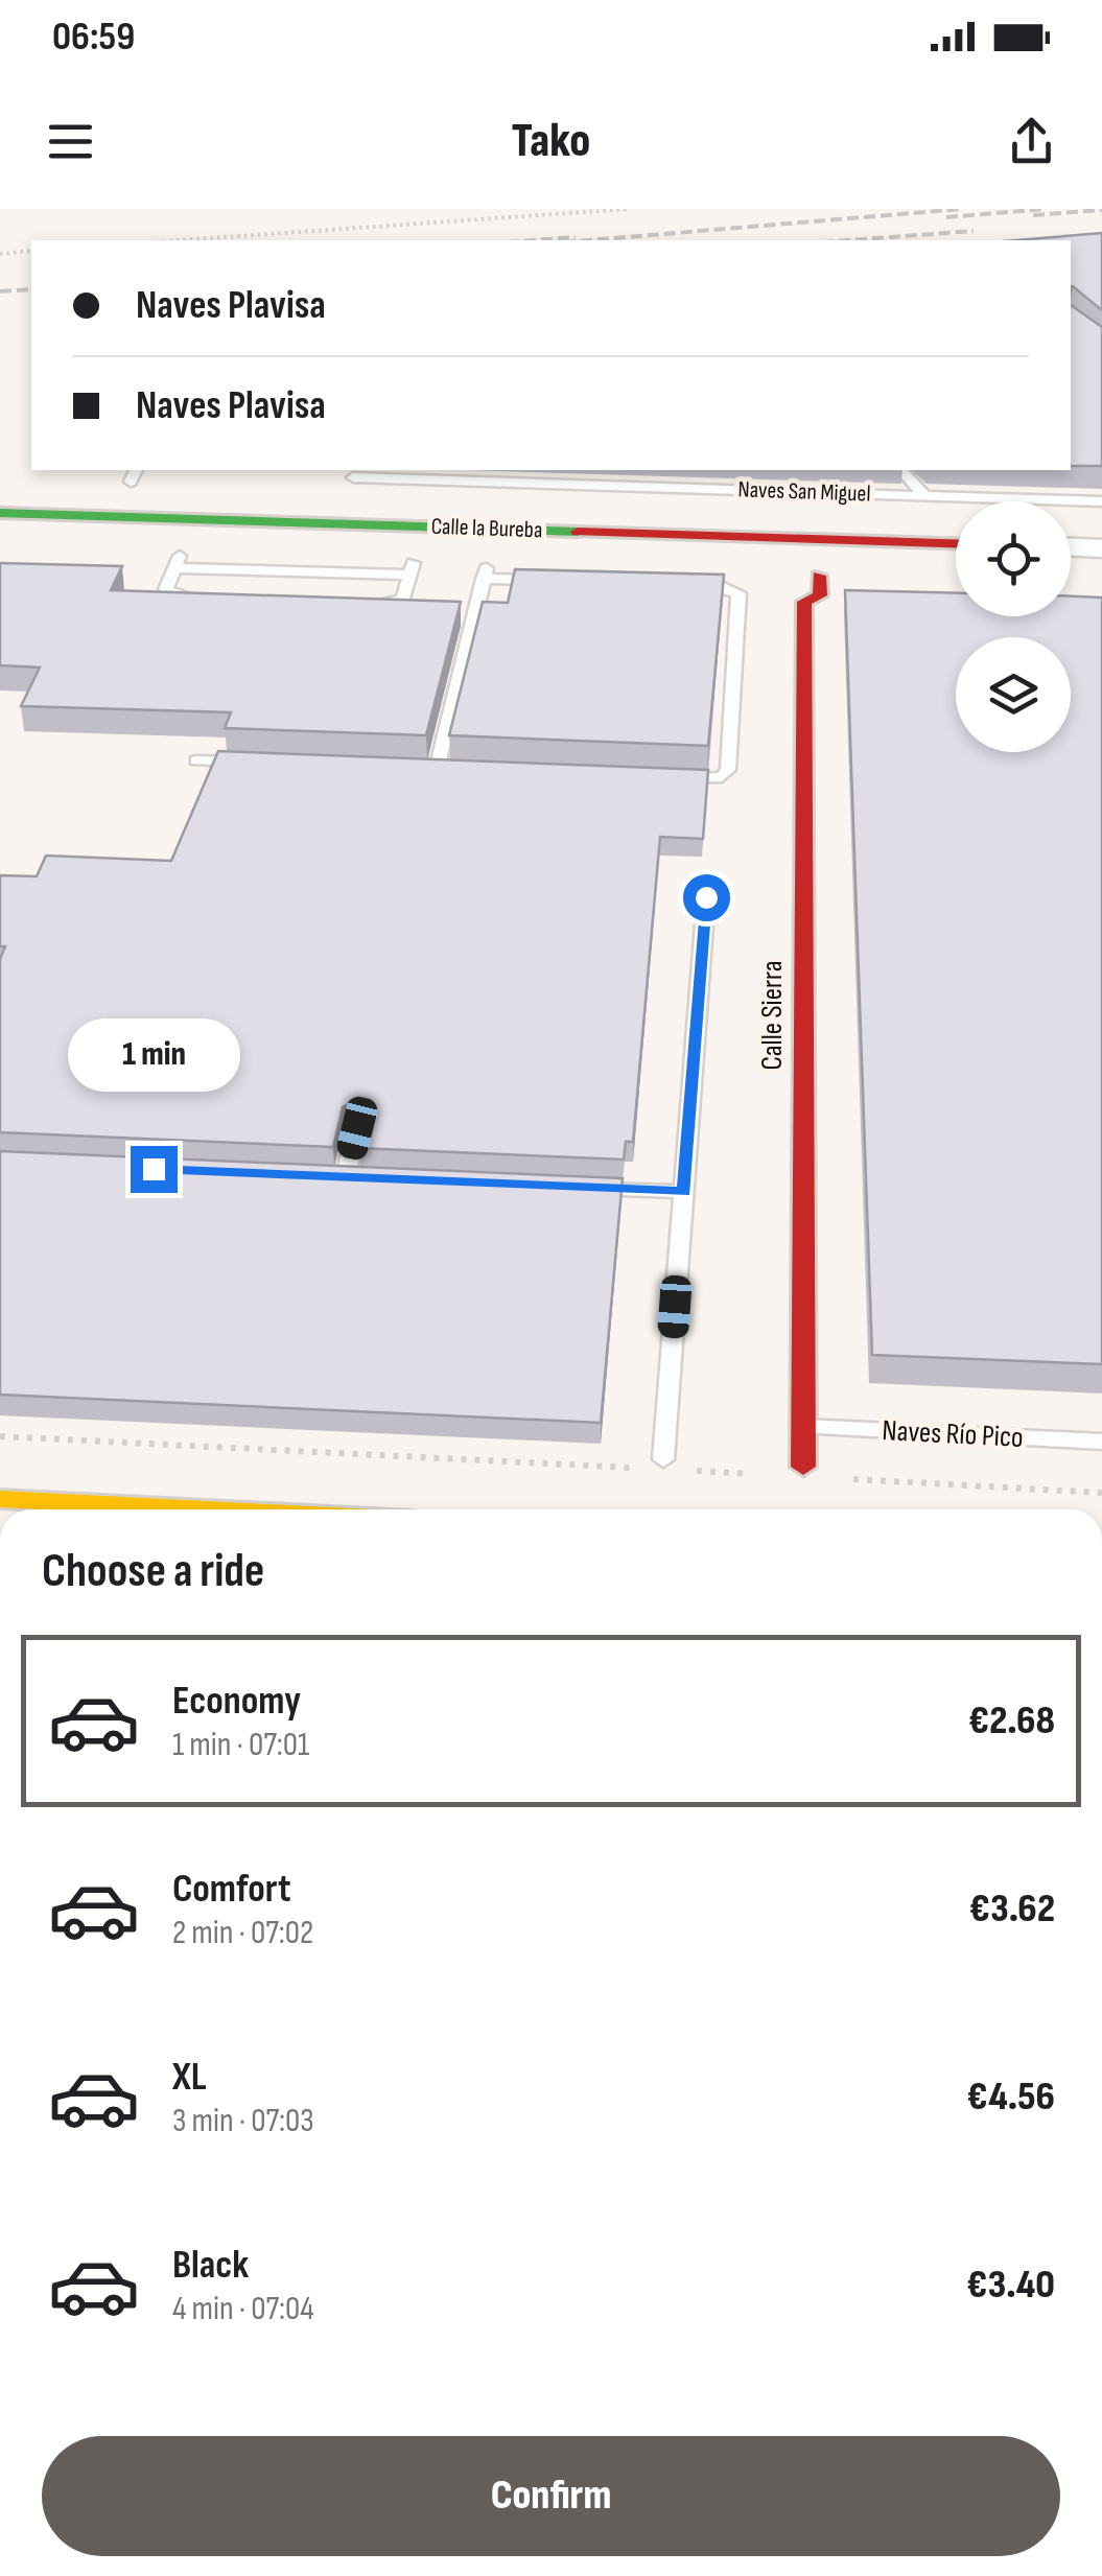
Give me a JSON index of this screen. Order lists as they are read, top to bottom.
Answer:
{
  "streets": {
    "street": ["Calle la Bureba", "Calle Sierra"],
    "lane": ["Naves San Miguel", "Naves Río Pico"]
  },
  "crossings": [
    ["Calle Sierra", "Naves Río Pico"]
  ],
  "page": {
    "status": "06:59",
    "header": "Tako",
    "banner": ["Naves Plavisa", "Naves Plavisa"],
    "bubble": "1 min",
    "heading": "Choose a ride",
    "list": [
      {
        "name": "Economy",
        "note": "1 min · 07:01",
        "value": "€2.68"
      },
      {
        "name": "Comfort",
        "note": "2 min · 07:02",
        "value": "€3.62"
      },
      {
        "name": "XL",
        "note": "3 min · 07:03",
        "value": "€4.56"
      },
      {
        "name": "Black",
        "note": "4 min · 07:04",
        "value": "€3.40"
      }
    ],
    "buttons": "Confirm"
  }
}
